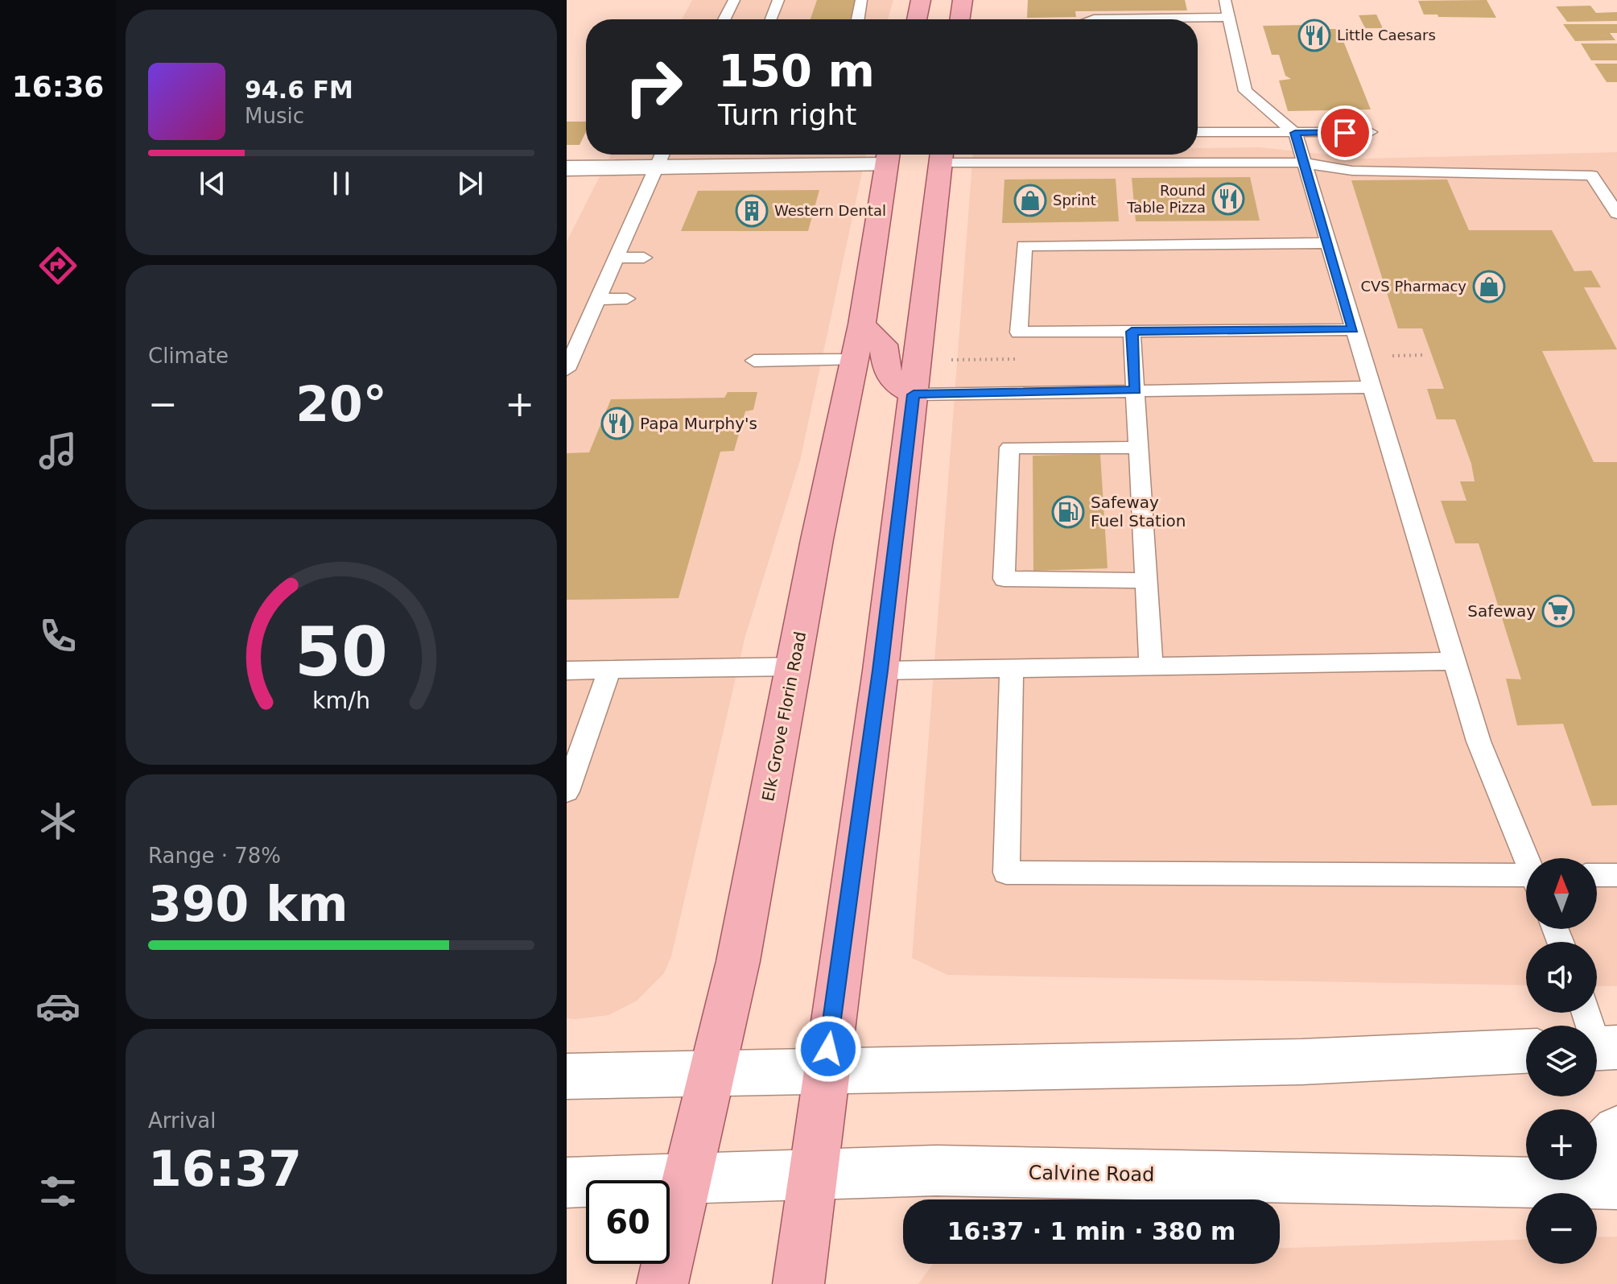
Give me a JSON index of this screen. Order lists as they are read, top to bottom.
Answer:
{
  "streets": {
    "main road": ["Elk Grove Florin Road", "Calvine Road"]
  },
  "crossings": [
    ["Elk Grove Florin Road", "Calvine Road"]
  ],
  "places": {
    "restaurant": ["Little Caesars", "Round Table Pizza", "Papa Murphy's"],
    "shop": ["Sprint", "CVS Pharmacy"],
    "building": ["Western Dental"],
    "fuel station": ["Safeway Fuel Station"],
    "supermarket": ["Safeway"]
  },
  "north": "top",
  "page": {
    "tabs": "16:36",
    "turn": ["150 m", "Turn right"],
    "song": ["94.6 FM", "Music"],
    "tile": [
      "Climate",
      ["Range · 78%", "390 km"],
      ["Arrival", "16:37"]
    ],
    "heat": ["−", "20°", "+"],
    "map_buttons": ["+", "−"],
    "limit": "60",
    "trip": "16:37 · 1 min · 380 m",
    "gauge": ["50", "km/h"]
  }
}
